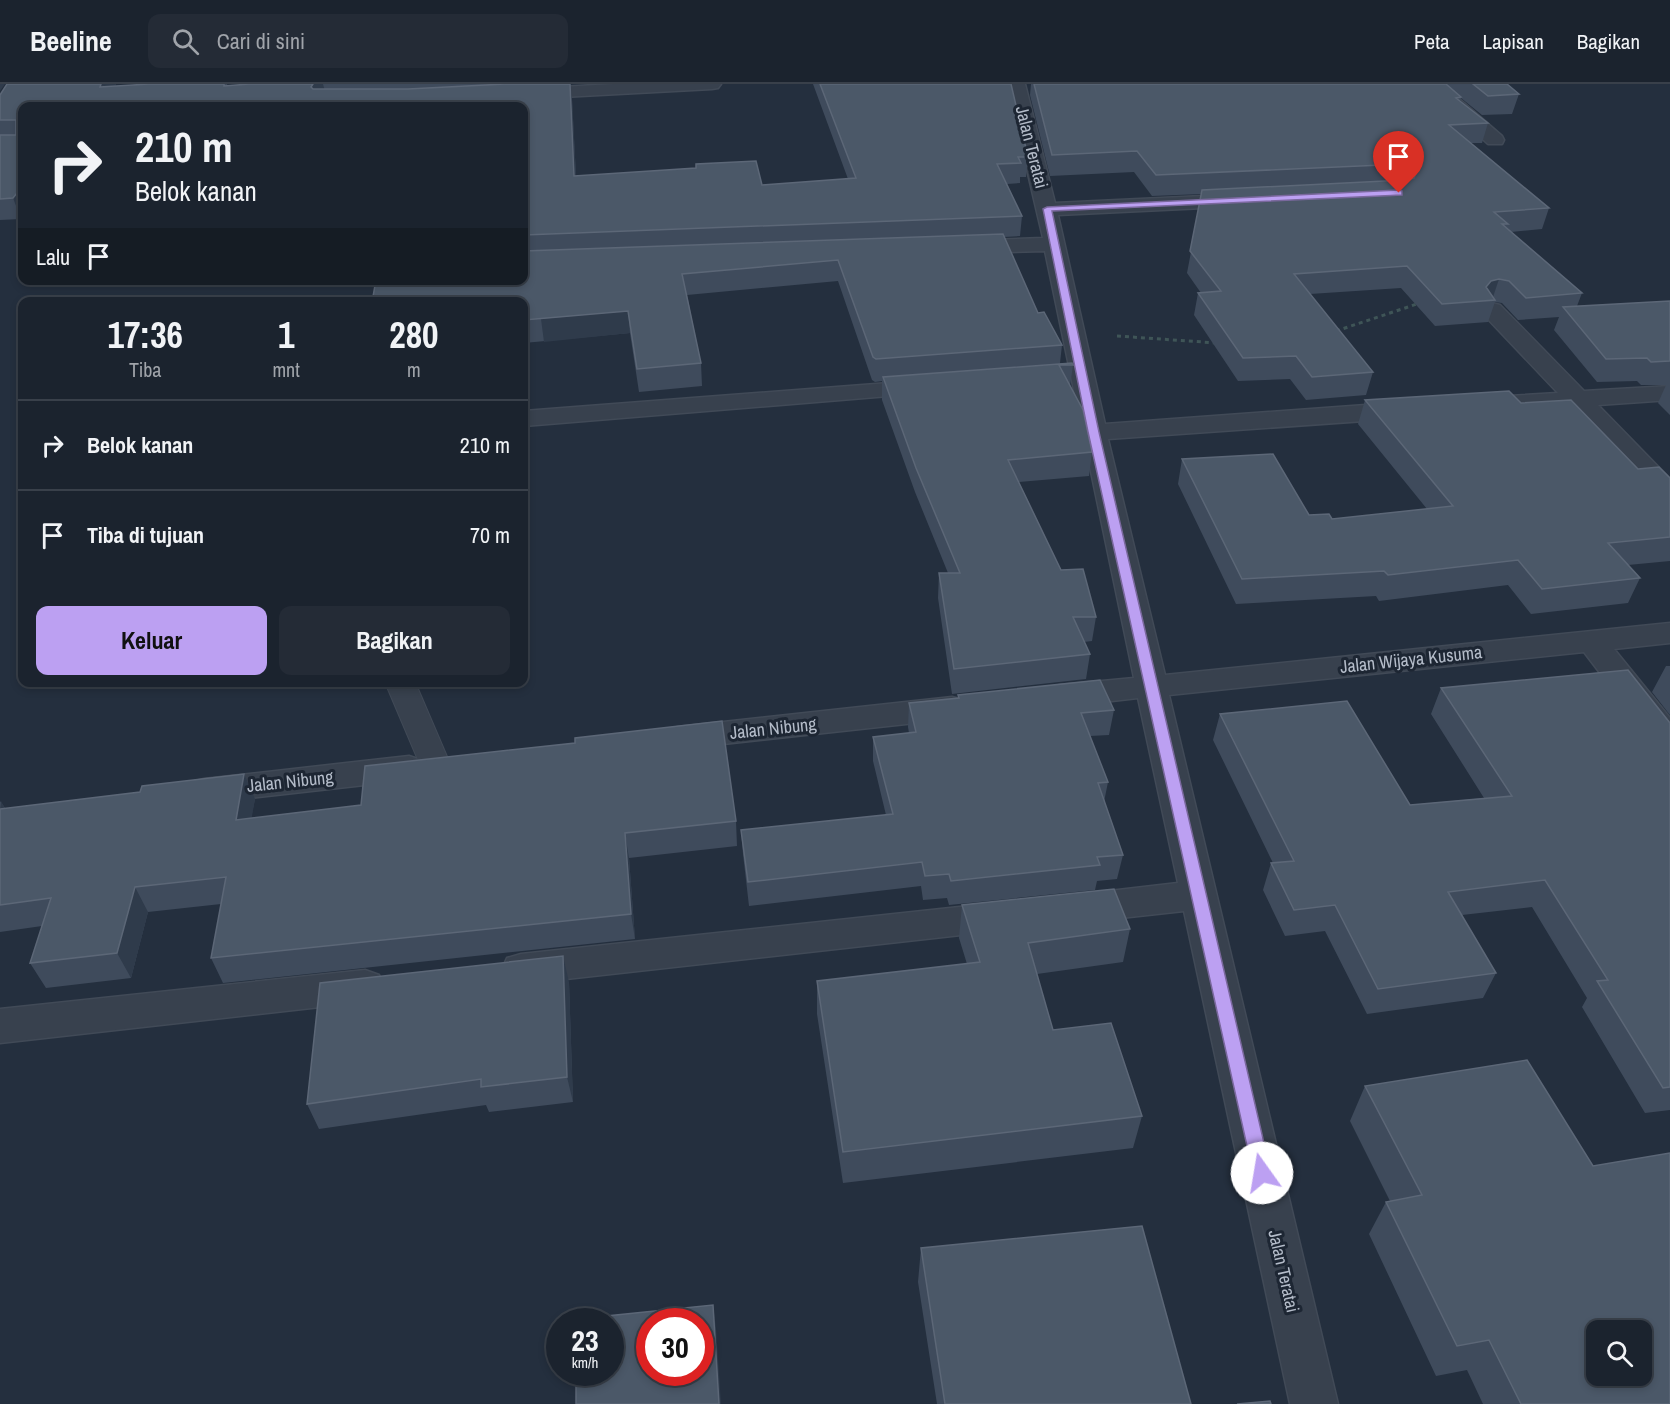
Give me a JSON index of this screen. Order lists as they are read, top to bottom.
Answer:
{
  "streets": {
    "street": ["Jalan Teratai", "Jalan Wijaya Kusuma", "Jalan Nibung"]
  },
  "crossings": [
    ["Jalan Teratai", "Jalan Wijaya Kusuma"]
  ],
  "page": {
    "header": "Beeline",
    "search": "Cari di sini",
    "nav": ["Peta", "Lapisan", "Bagikan"],
    "turn": ["210 m", "Belok kanan"],
    "then": "Lalu",
    "eta": [
      "17:36",
      "Tiba",
      "1",
      "mnt",
      "280",
      "m"
    ],
    "list": [
      {
        "name": "Belok kanan",
        "value": "210 m"
      },
      {
        "name": "Tiba di tujuan",
        "value": "70 m"
      }
    ],
    "buttons": ["Keluar", "Bagikan"],
    "speed": "23 km/h",
    "limit": "30"
  }
}
